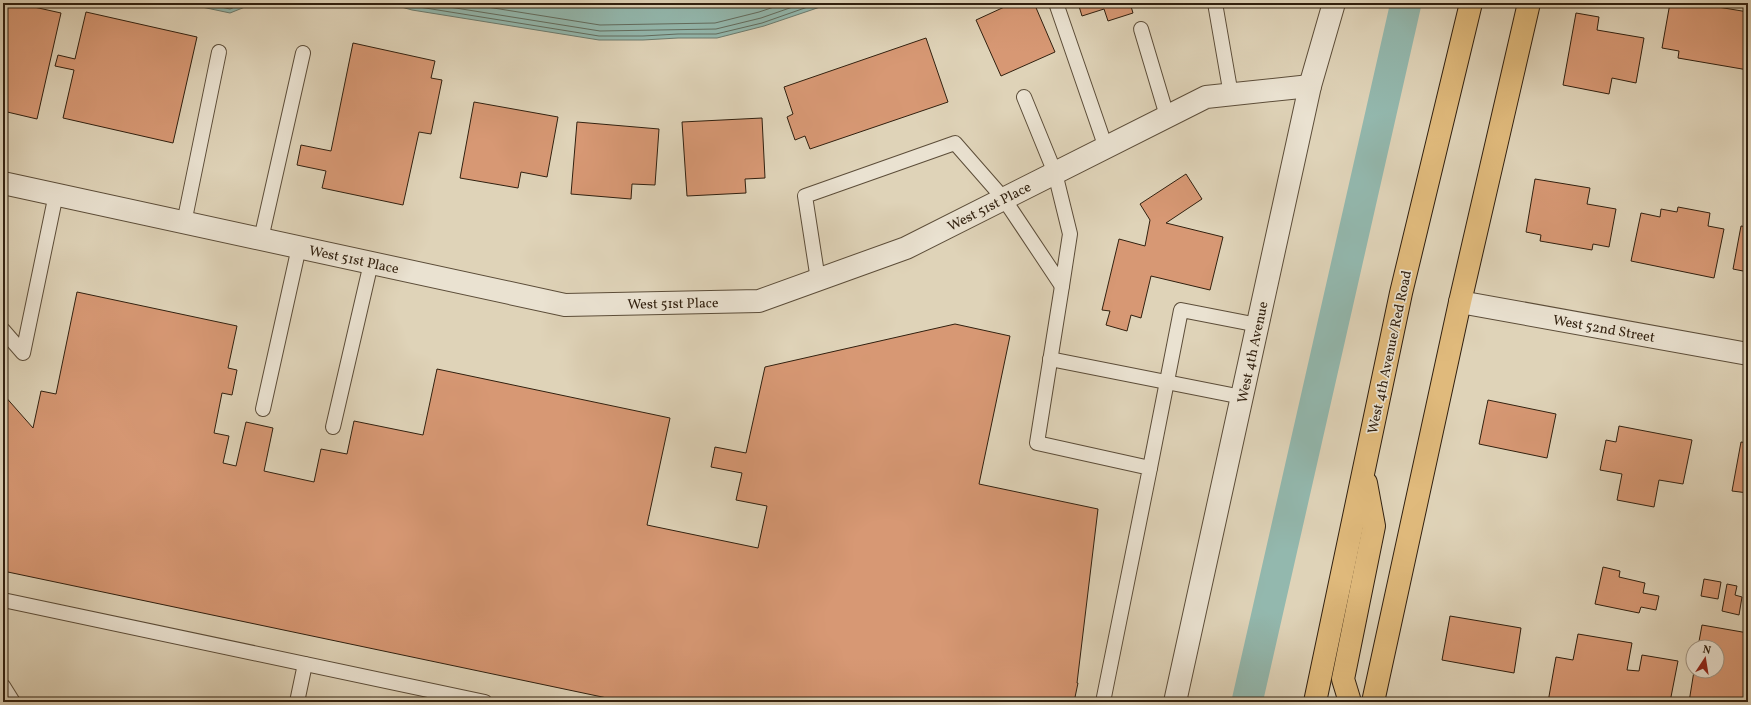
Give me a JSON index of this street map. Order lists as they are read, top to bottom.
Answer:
{
  "streets": {
    "main road": ["West 4th Avenue/Red Road"],
    "street": ["West 51st Place", "West 52nd Street", "West 4th Avenue"]
  },
  "crossings": [
    ["West 51st Place", "West 4th Avenue"]
  ],
  "north": "top"
}
